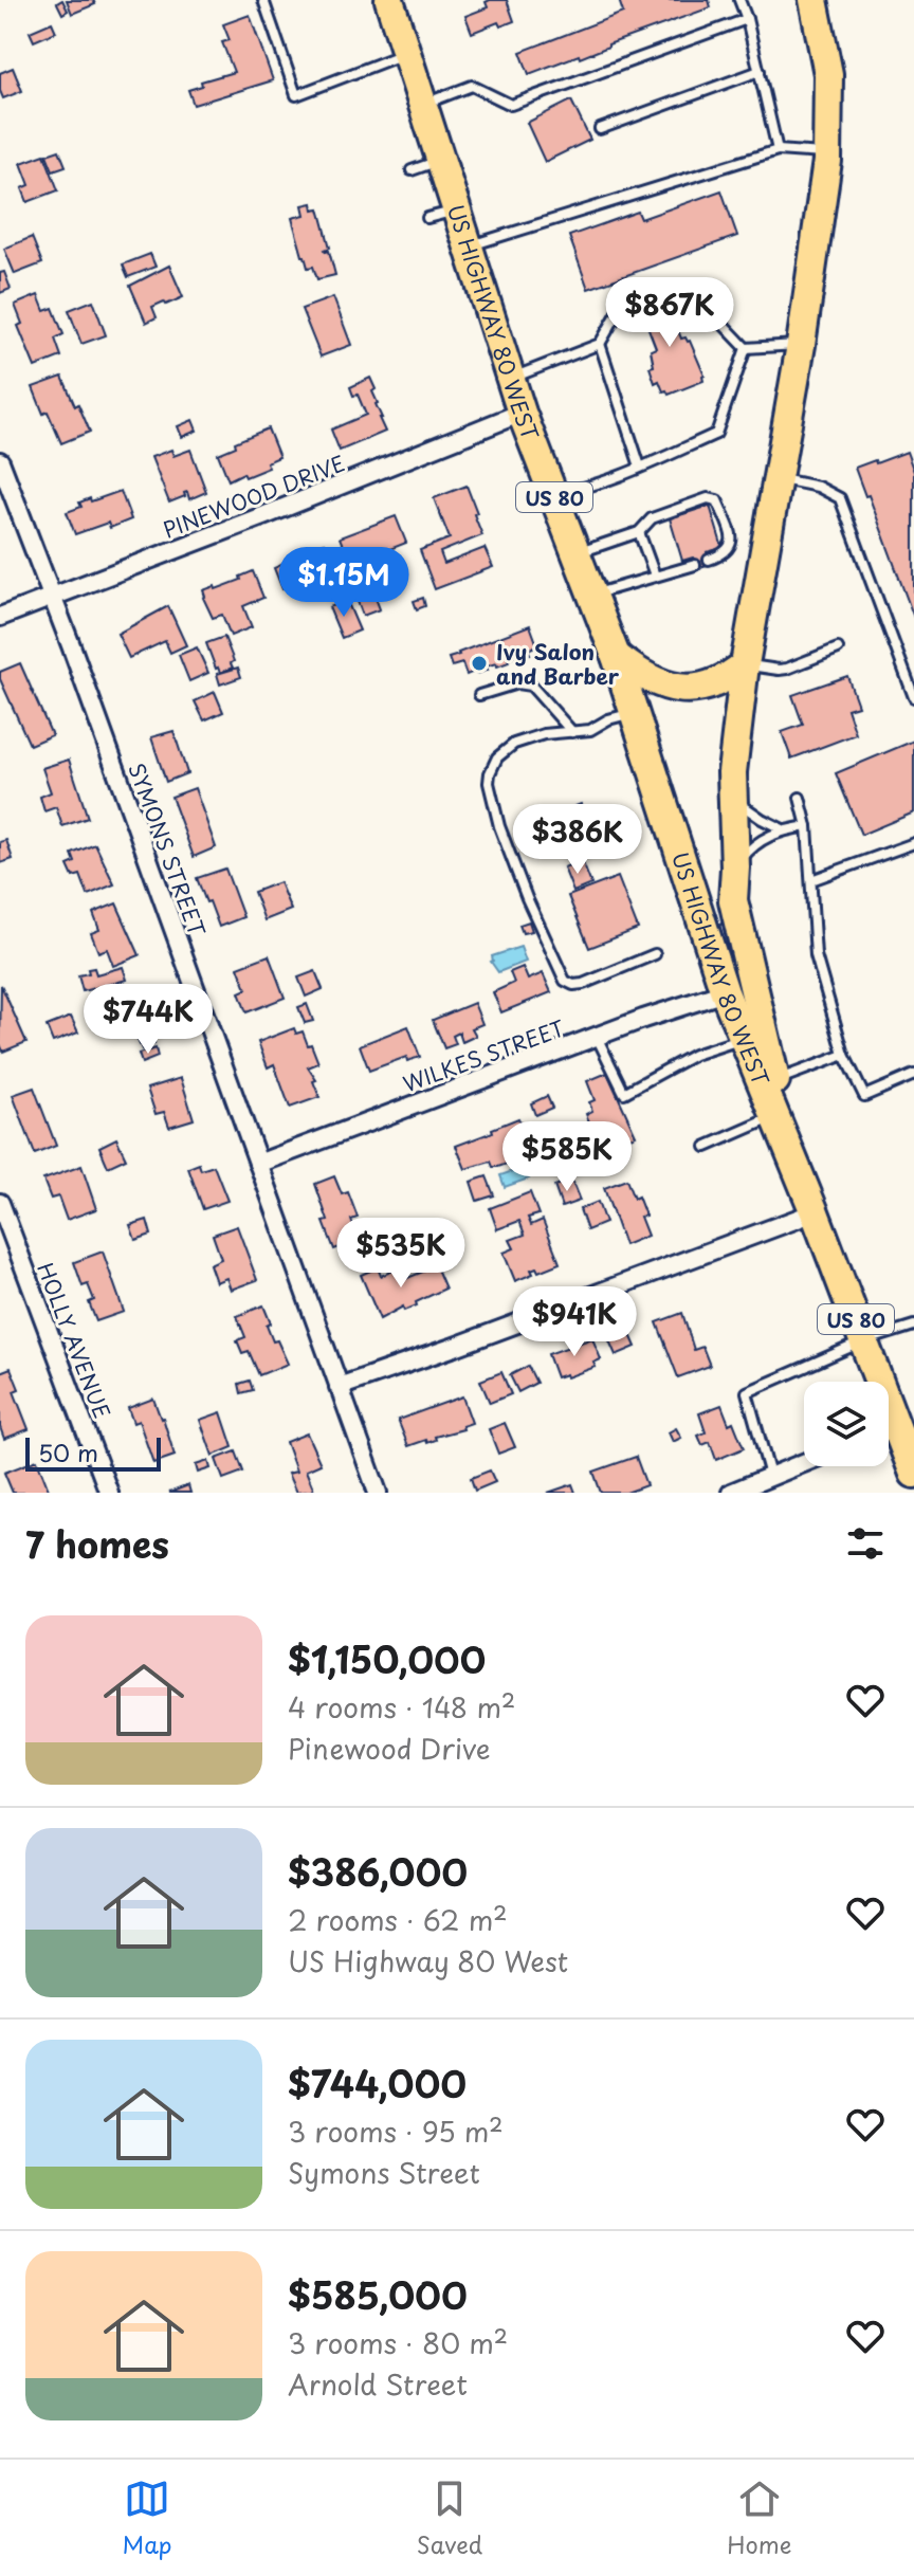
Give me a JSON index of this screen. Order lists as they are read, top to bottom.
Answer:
{
  "streets": {
    "main road": ["US HIGHWAY 80 WEST", "US 80"],
    "street": [
      "PINEWOOD DRIVE",
      "SYMONS STREET",
      "WILKES STREET",
      "HOLLY AVENUE"
    ]
  },
  "crossings": [
    ["US HIGHWAY 80 WEST", "PINEWOOD DRIVE"],
    ["US HIGHWAY 80 WEST", "WILKES STREET"],
    ["PINEWOOD DRIVE", "SYMONS STREET"],
    ["SYMONS STREET", "WILKES STREET"]
  ],
  "places": ["Ivy Salon and Barber"],
  "scale_bar": "50 m",
  "page": {
    "price": [
      "$867K",
      "$1.15M",
      "$386K",
      "$744K",
      "$585K",
      "$535K",
      "$941K"
    ],
    "scale": "50 m",
    "heading": "7 homes",
    "list": [
      {
        "name": "$1,150,000",
        "note": "4 rooms · 148 m² · Pinewood Drive"
      },
      {
        "name": "$386,000",
        "note": "2 rooms · 62 m² · US Highway 80 West"
      },
      {
        "name": "$744,000",
        "note": "3 rooms · 95 m² · Symons Street"
      },
      {
        "name": "$585,000",
        "note": "3 rooms · 80 m² · Arnold Street"
      }
    ],
    "tabs": ["Map", "Saved", "Home"]
  }
}
